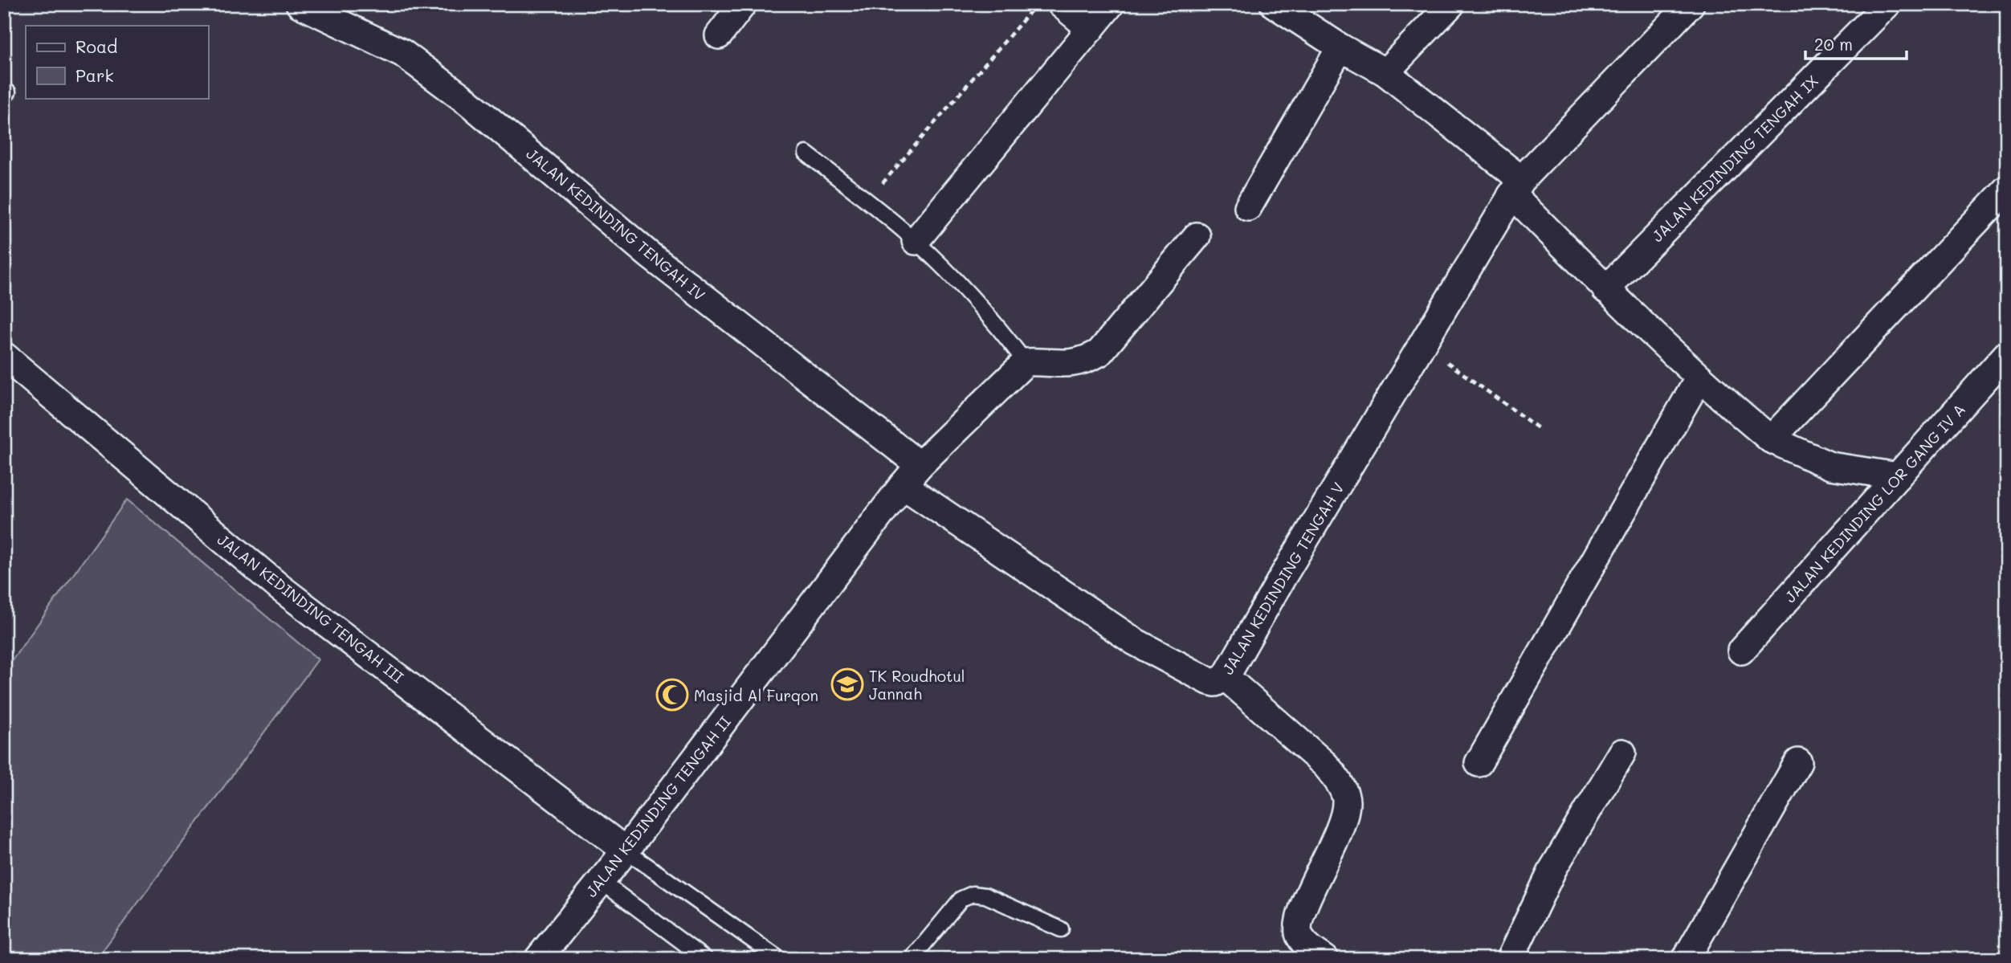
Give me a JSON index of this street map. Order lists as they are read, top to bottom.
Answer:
{
  "streets": {
    "street": [
      "JALAN KEDINDING TENGAH IX",
      "JALAN KEDINDING TENGAH IV",
      "JALAN KEDINDING LOR GANG IV A",
      "JALAN KEDINDING TENGAH V",
      "JALAN KEDINDING TENGAH III",
      "JALAN KEDINDING TENGAH II"
    ]
  },
  "crossings": [
    ["JALAN KEDINDING TENGAH IV", "JALAN KEDINDING TENGAH II"],
    ["JALAN KEDINDING TENGAH V", "JALAN KEDINDING TENGAH II"],
    ["JALAN KEDINDING TENGAH III", "JALAN KEDINDING TENGAH II"]
  ],
  "places": {
    "school or university": ["TK Roudhotul Jannah"],
    "mosque": ["Masjid Al Furqon"]
  },
  "legend": ["Road", "Park"],
  "scale_bar": "20 m"
}
